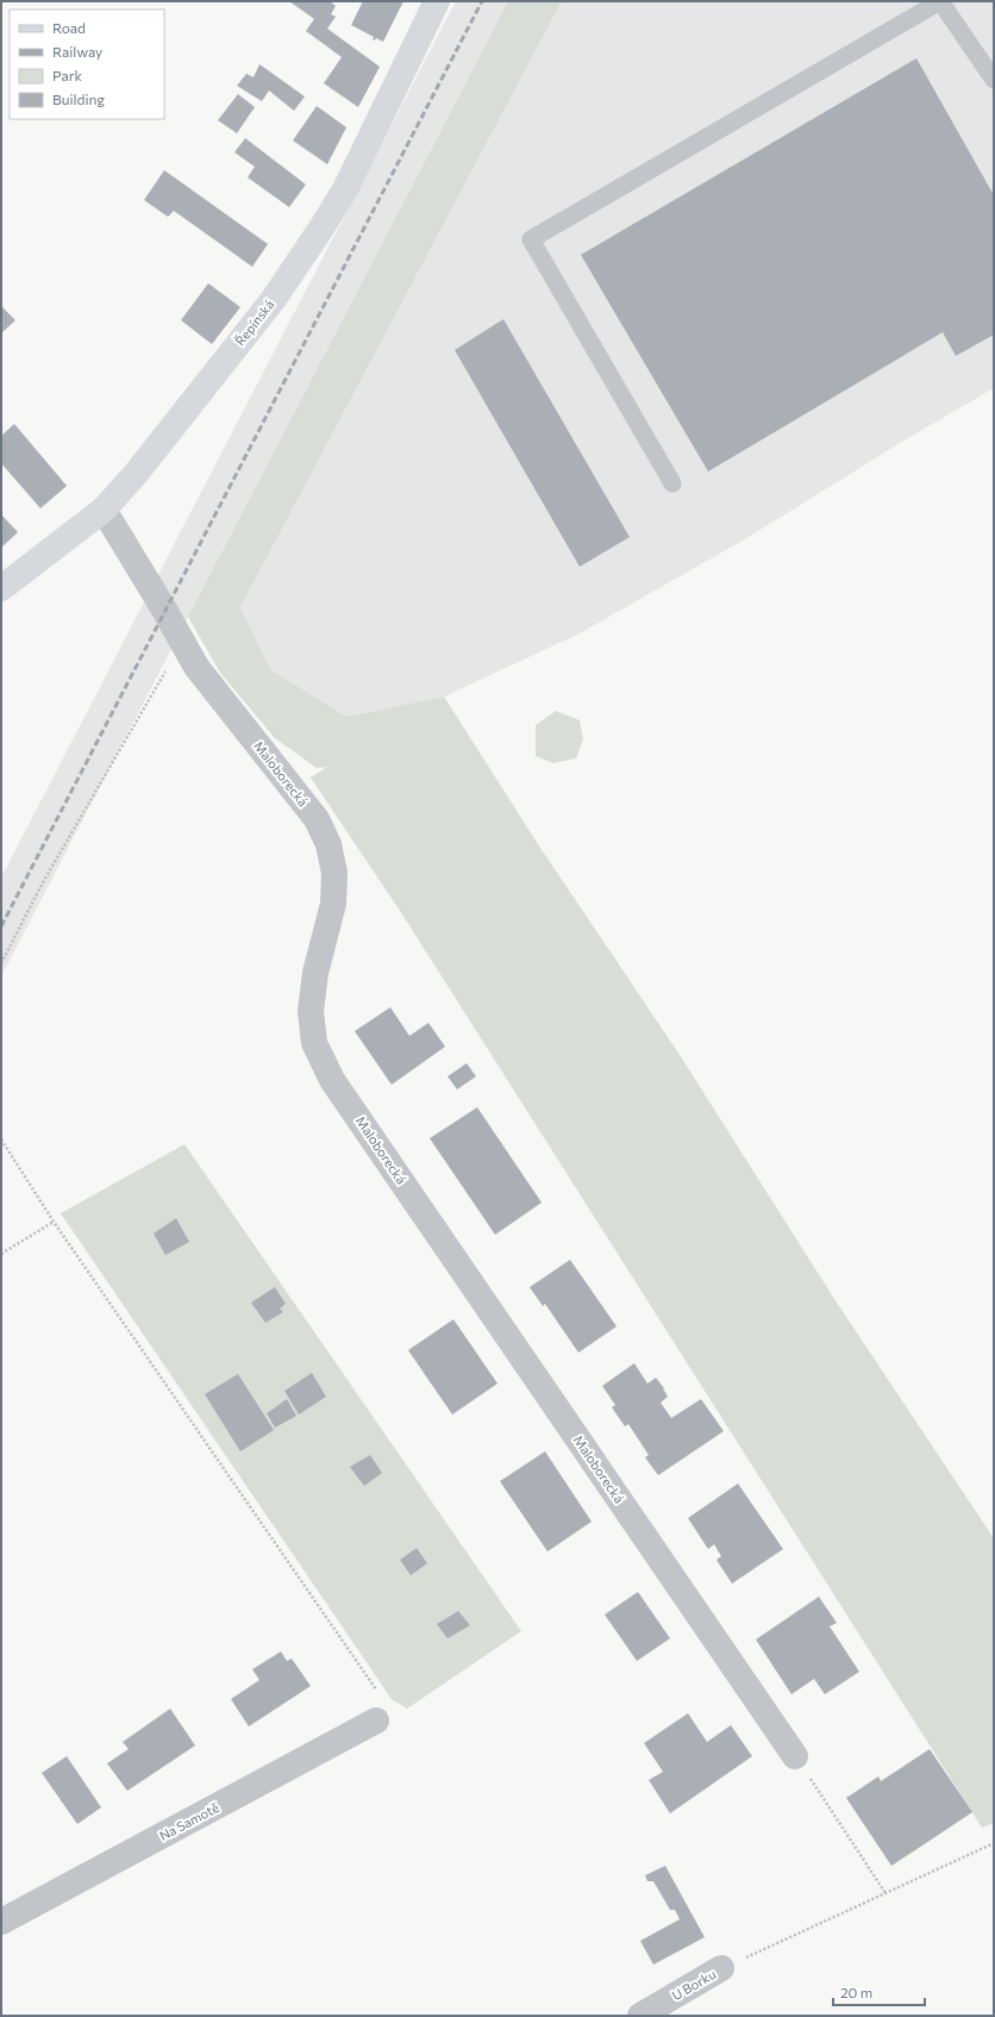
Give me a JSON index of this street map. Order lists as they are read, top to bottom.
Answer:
{
  "streets": {
    "street": [
      "Řepínská",
      "Maloborecká",
      "Na Samotě",
      "U Borku"
    ]
  },
  "crossings": [
    ["Řepínská", "Maloborecká"]
  ],
  "legend": [
    "Road",
    "Railway",
    "Park",
    "Building"
  ],
  "scale_bar": "20 m"
}
